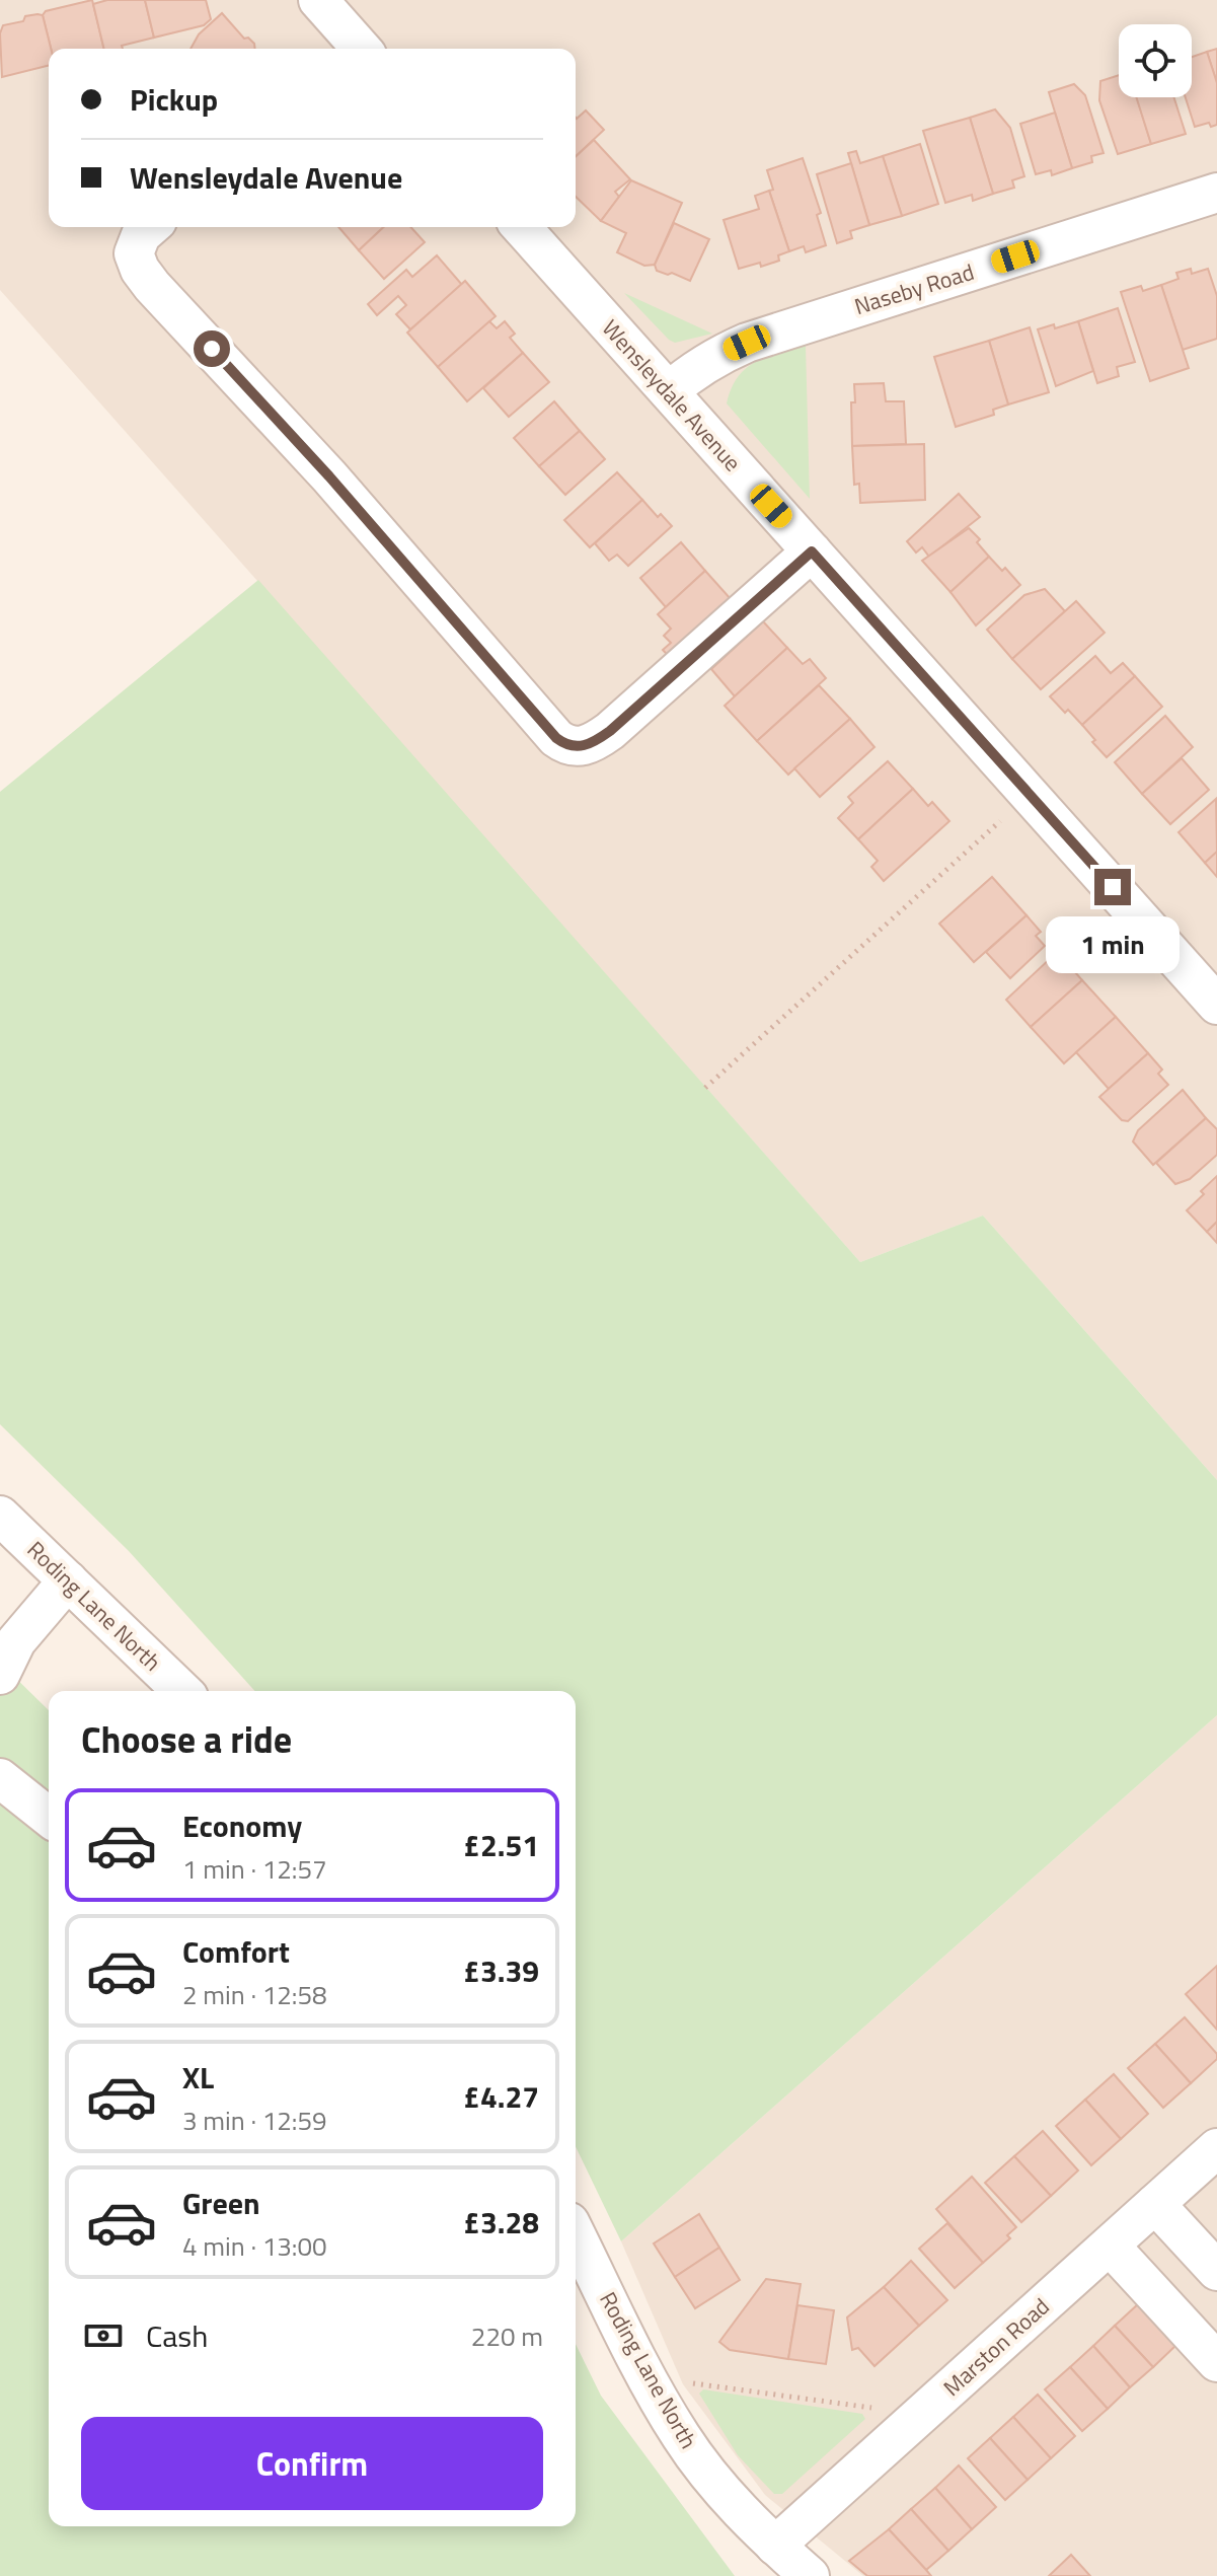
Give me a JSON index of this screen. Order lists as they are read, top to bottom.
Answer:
{
  "streets": {
    "street": [
      "Naseby Road",
      "Wensleydale Avenue",
      "Roding Lane North",
      "Marston Road"
    ]
  },
  "crossings": [
    ["Naseby Road", "Wensleydale Avenue"],
    ["Roding Lane North", "Marston Road"]
  ],
  "page": {
    "banner": ["Pickup", "Wensleydale Avenue"],
    "bubble": "1 min",
    "heading": "Choose a ride",
    "list": [
      {
        "name": "Economy",
        "note": "1 min · 12:57",
        "value": "£2.51"
      },
      {
        "name": "Comfort",
        "note": "2 min · 12:58",
        "value": "£3.39"
      },
      {
        "name": "XL",
        "note": "3 min · 12:59",
        "value": "£4.27"
      },
      {
        "name": "Green",
        "note": "4 min · 13:00",
        "value": "£3.28"
      }
    ],
    "pay": ["Cash", "220 m"],
    "buttons": "Confirm"
  }
}
